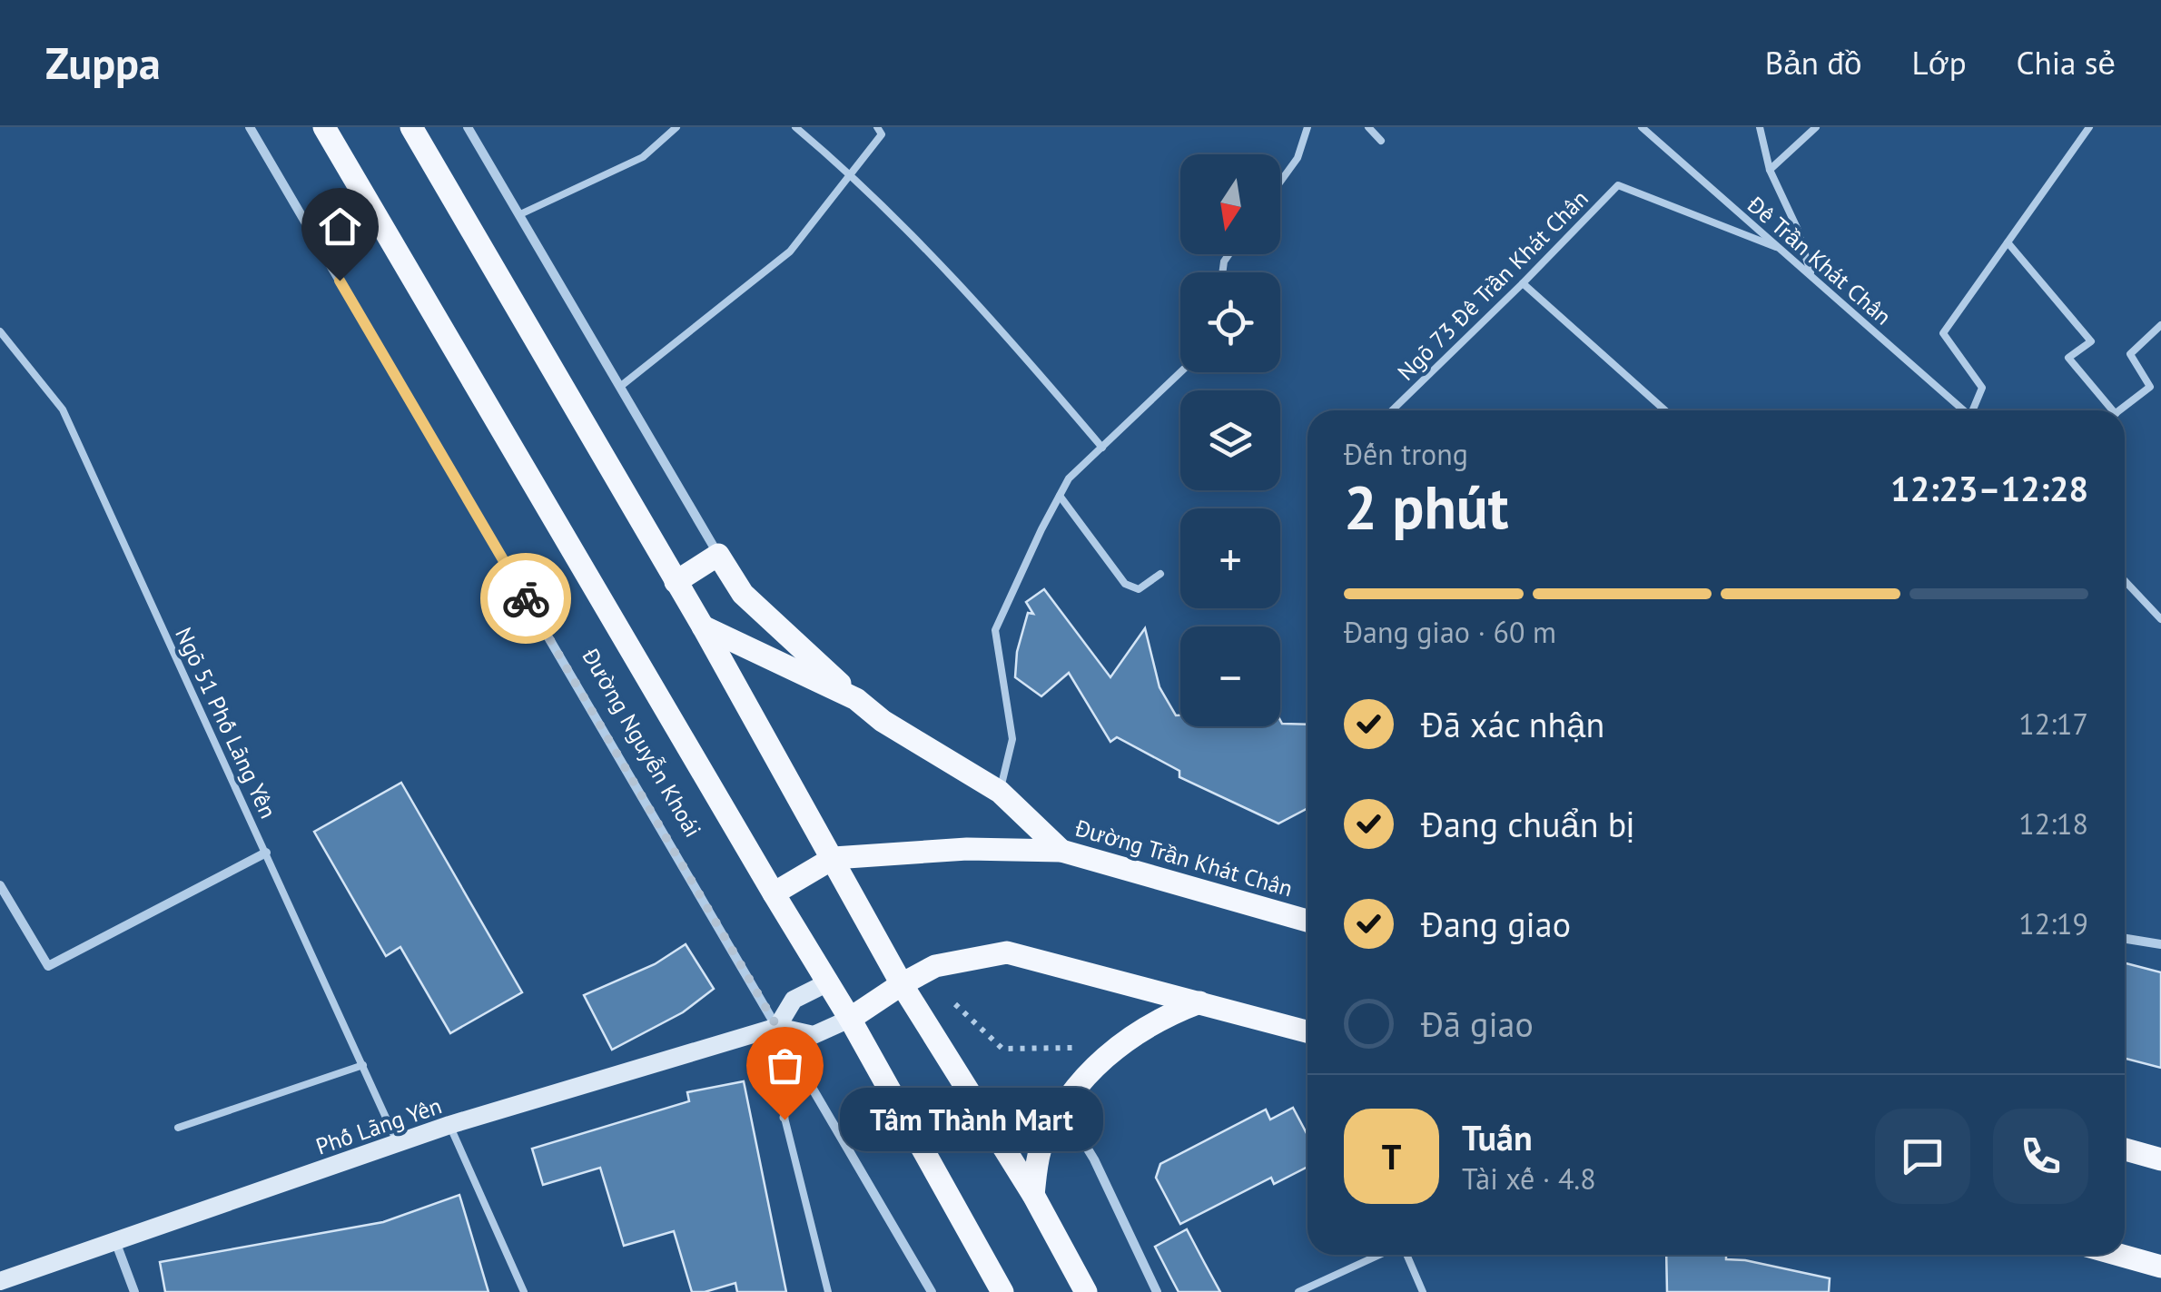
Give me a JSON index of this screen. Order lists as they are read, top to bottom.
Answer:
{
  "streets": {
    "main road": ["Đường Nguyễn Khoái", "Đường Trần Khát Chân"],
    "street": ["Phố Lãng Yên"],
    "lane": ["Đê Trần Khát Chân", "Ngõ 73 Đê Trần Khát Chân", "Ngõ 51 Phố Lãng Yên"]
  },
  "crossings": [
    ["Đê Trần Khát Chân", "Ngõ 73 Đê Trần Khát Chân"],
    ["Ngõ 51 Phố Lãng Yên", "Phố Lãng Yên"],
    ["Đường Nguyễn Khoái", "Đường Trần Khát Chân"],
    ["Đường Nguyễn Khoái", "Phố Lãng Yên"]
  ],
  "places": ["Tâm Thành Mart"],
  "north": "bottom",
  "page": {
    "header": "Zuppa",
    "nav": ["Bản đồ", "Lớp", "Chia sẻ"],
    "map_buttons": ["+", "−"],
    "heading": ["2 phút", "Đến trong", "12:23–12:28"],
    "panel": ["Tuấn", "Tài xế · 4.8"],
    "bar": "Đang giao · 60 m",
    "list": [
      ["Đã xác nhận", "12:17"],
      ["Đang chuẩn bị", "12:18"],
      ["Đang giao", "12:19"],
      "Đã giao"
    ],
    "bubble": "Tâm Thành Mart",
    "round": "T"
  }
}
